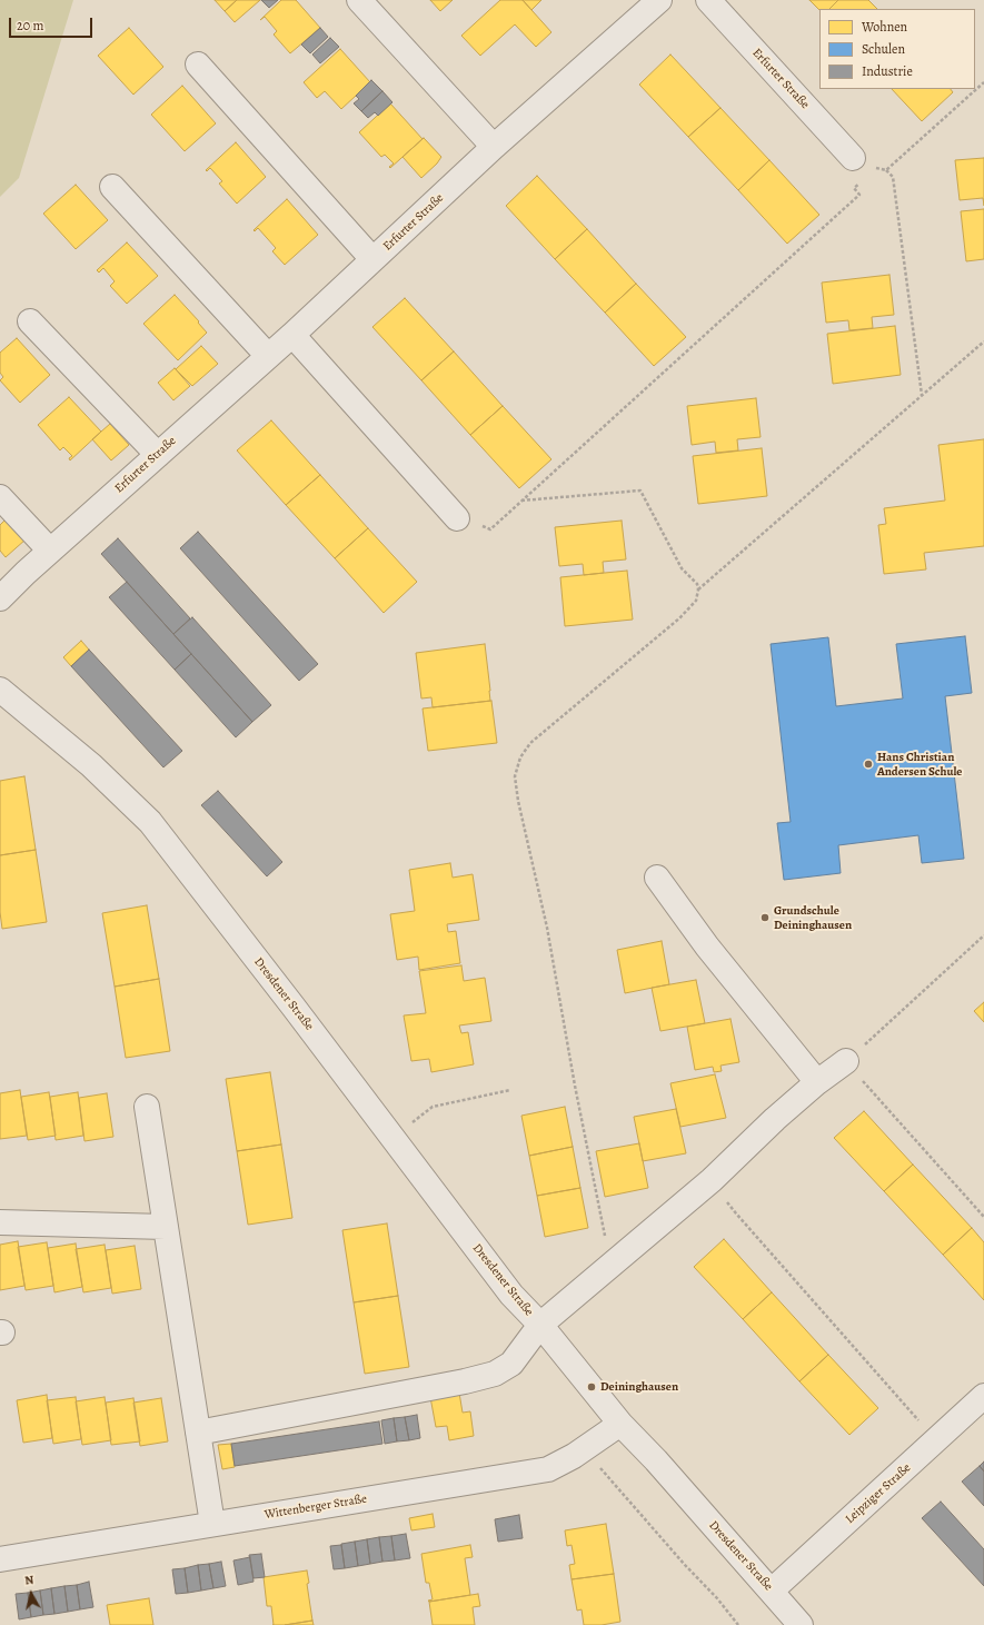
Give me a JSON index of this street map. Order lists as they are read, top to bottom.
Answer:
{
  "streets": {
    "street": [
      "Erfurter Straße",
      "Dresdener Straße",
      "Leipziger Straße",
      "Wittenberger Straße"
    ]
  },
  "crossings": [
    ["Dresdener Straße", "Leipziger Straße"],
    ["Dresdener Straße", "Wittenberger Straße"]
  ],
  "places": ["Hans Christian Andersen Schule", "Grundschule Deininghausen", "Deininghausen"],
  "legend": ["Wohnen", "Schulen", "Industrie"],
  "scale_bar": "20 m",
  "north": "top"
}
